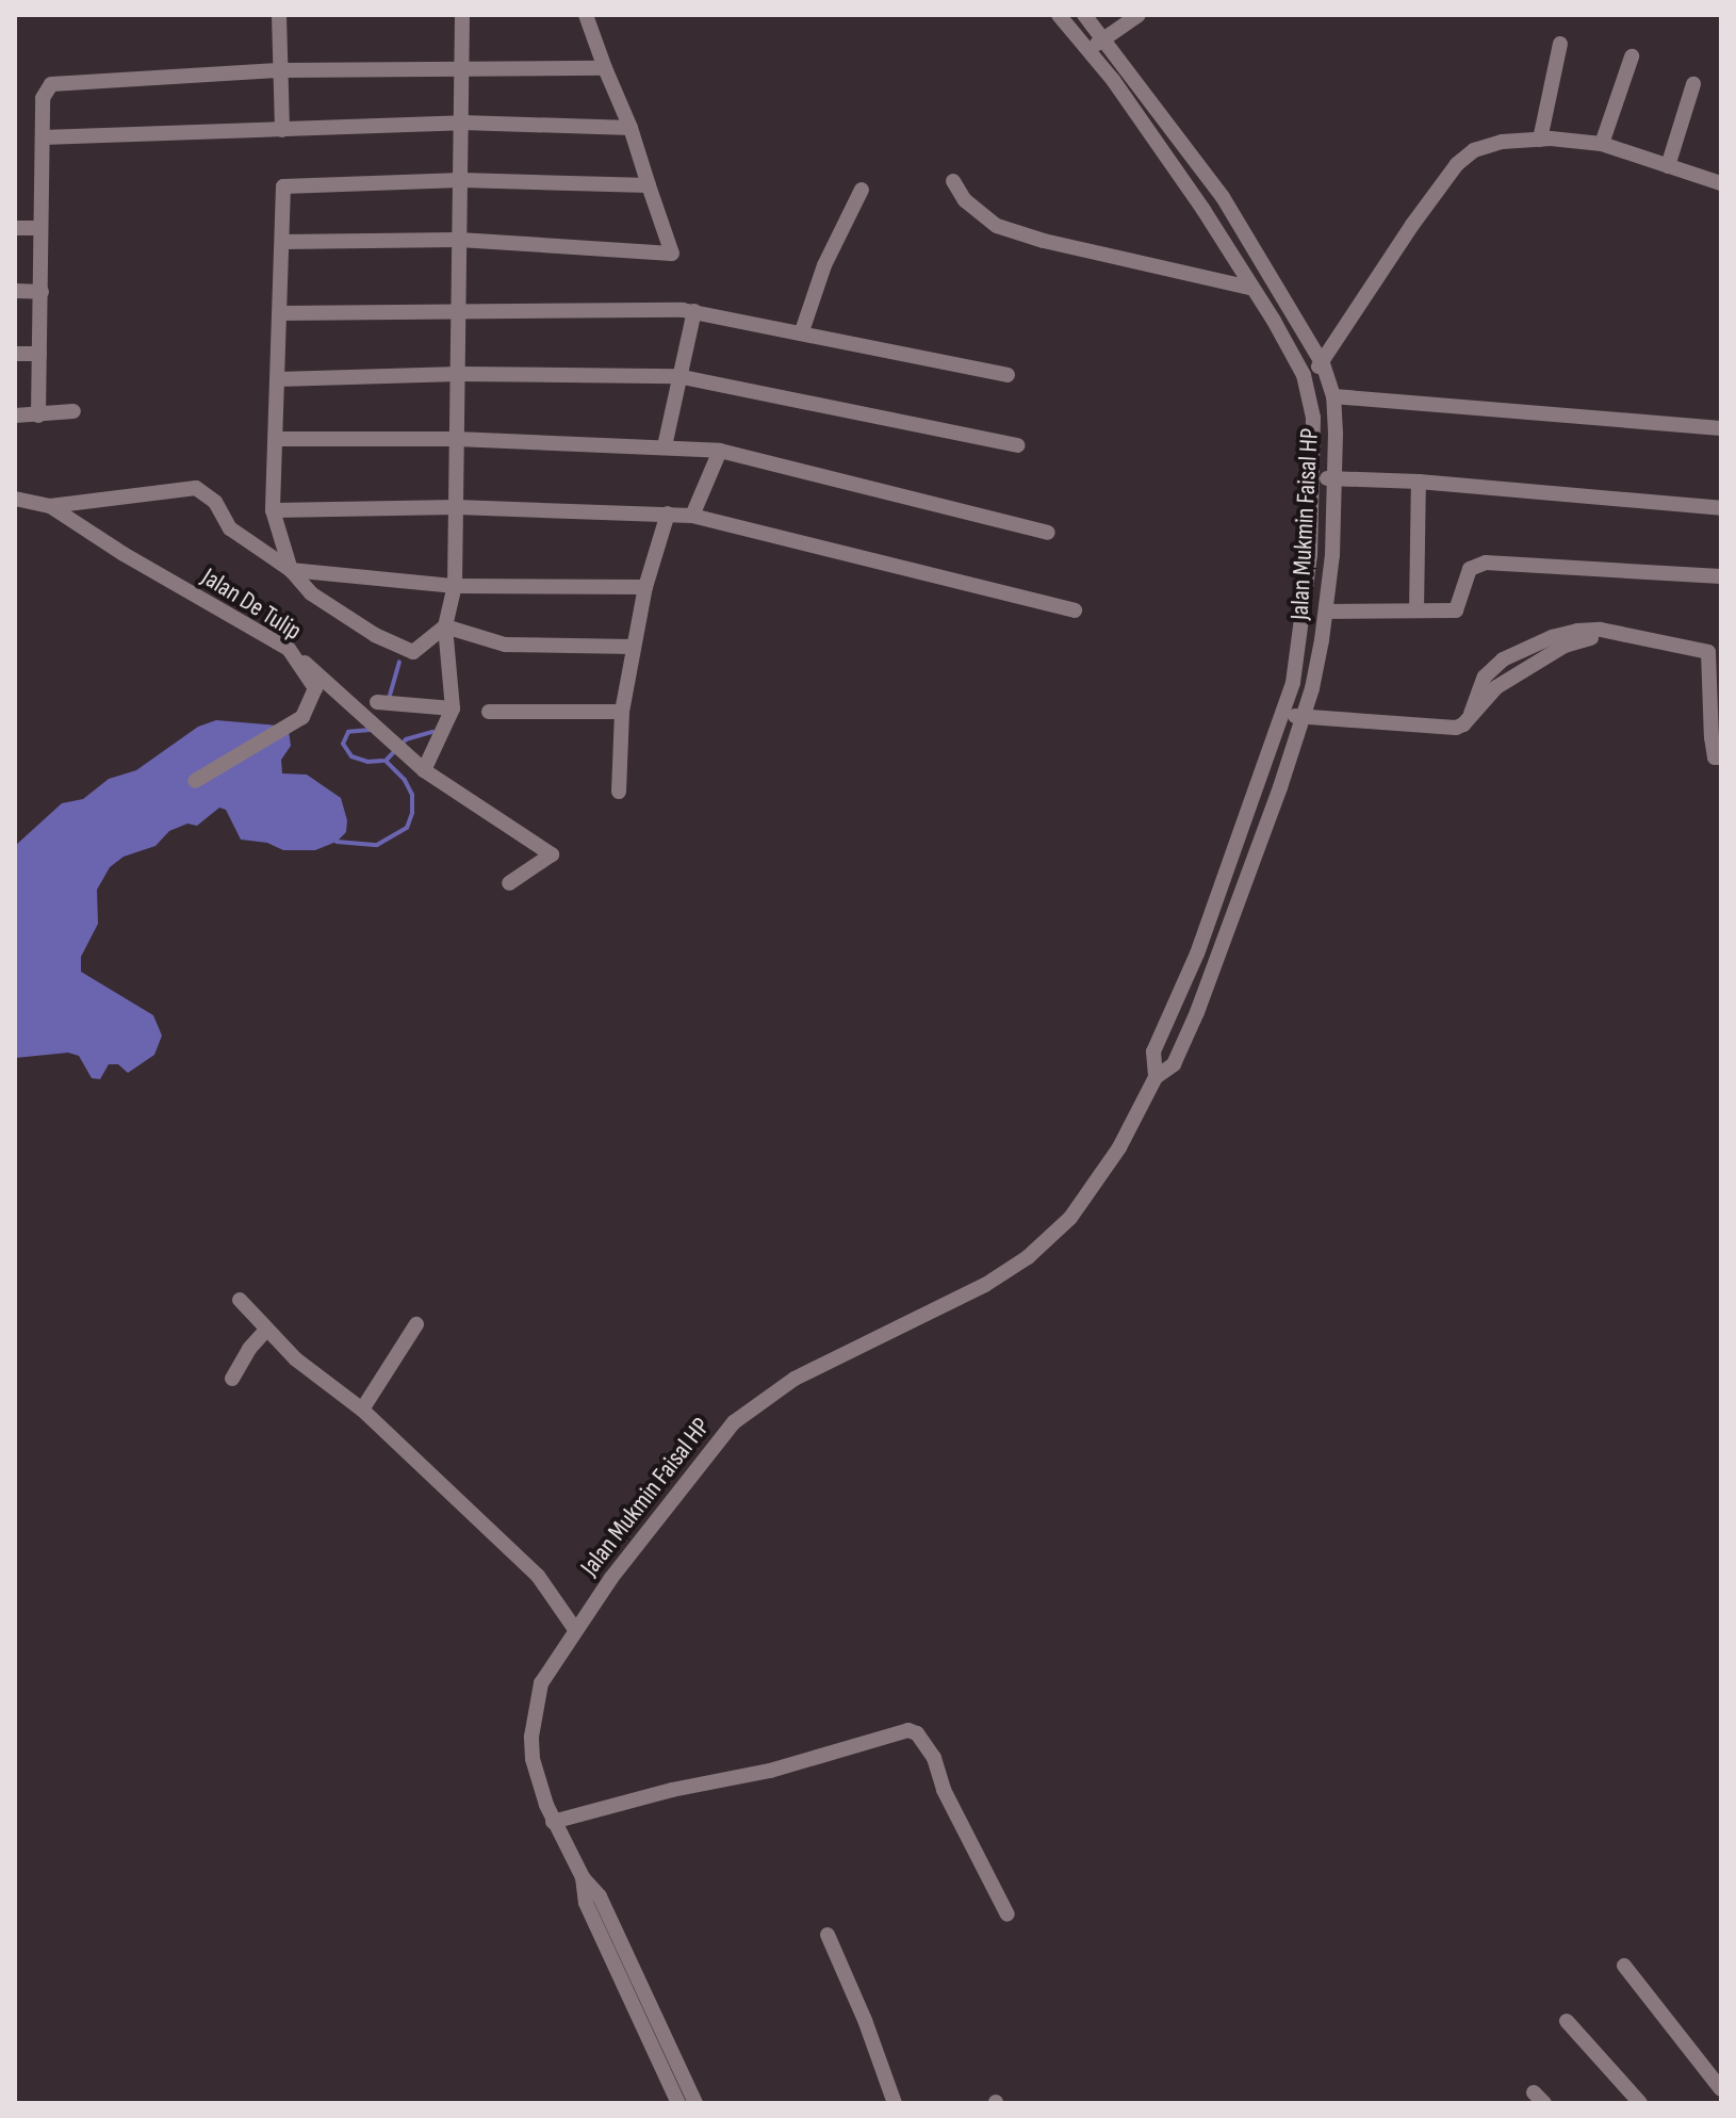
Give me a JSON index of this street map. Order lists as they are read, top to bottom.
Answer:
{
  "streets": {
    "street": ["Jalan Mukmin Faisal HP", "Jalan De Tulip"]
  }
}
